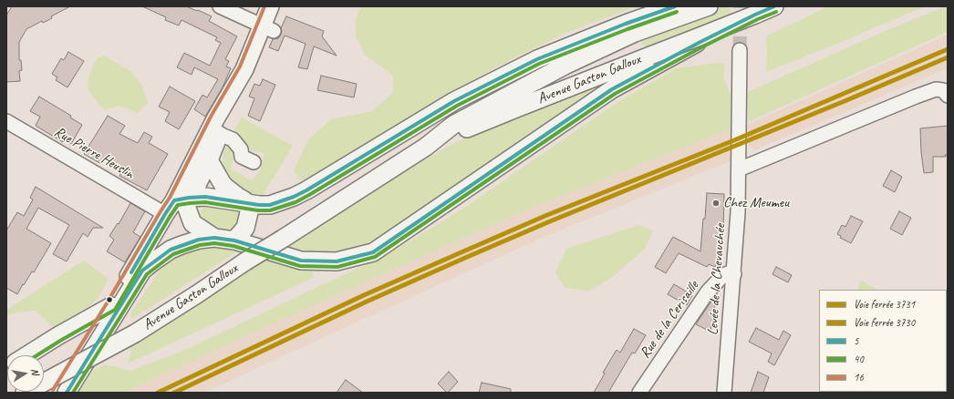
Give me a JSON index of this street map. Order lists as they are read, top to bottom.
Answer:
{
  "streets": {
    "main road": ["Avenue Gaston Galloux"],
    "street": ["Rue Pierre Heuslin", "Levée de la Chevauchée", "Rue de la Cerisaille"]
  },
  "crossings": [
    ["Levée de la Chevauchée", "Rue de la Cerisaille"]
  ],
  "places": ["Chez Meumeu"],
  "lines": [
    "transit line 5",
    "transit line 16",
    "transit line 40",
    "rail line 3730",
    "rail line 3731"
  ],
  "legend": [
    "Voie ferrée 3731",
    "Voie ferrée 3730",
    "5",
    "40",
    "16"
  ],
  "north": "right"
}
